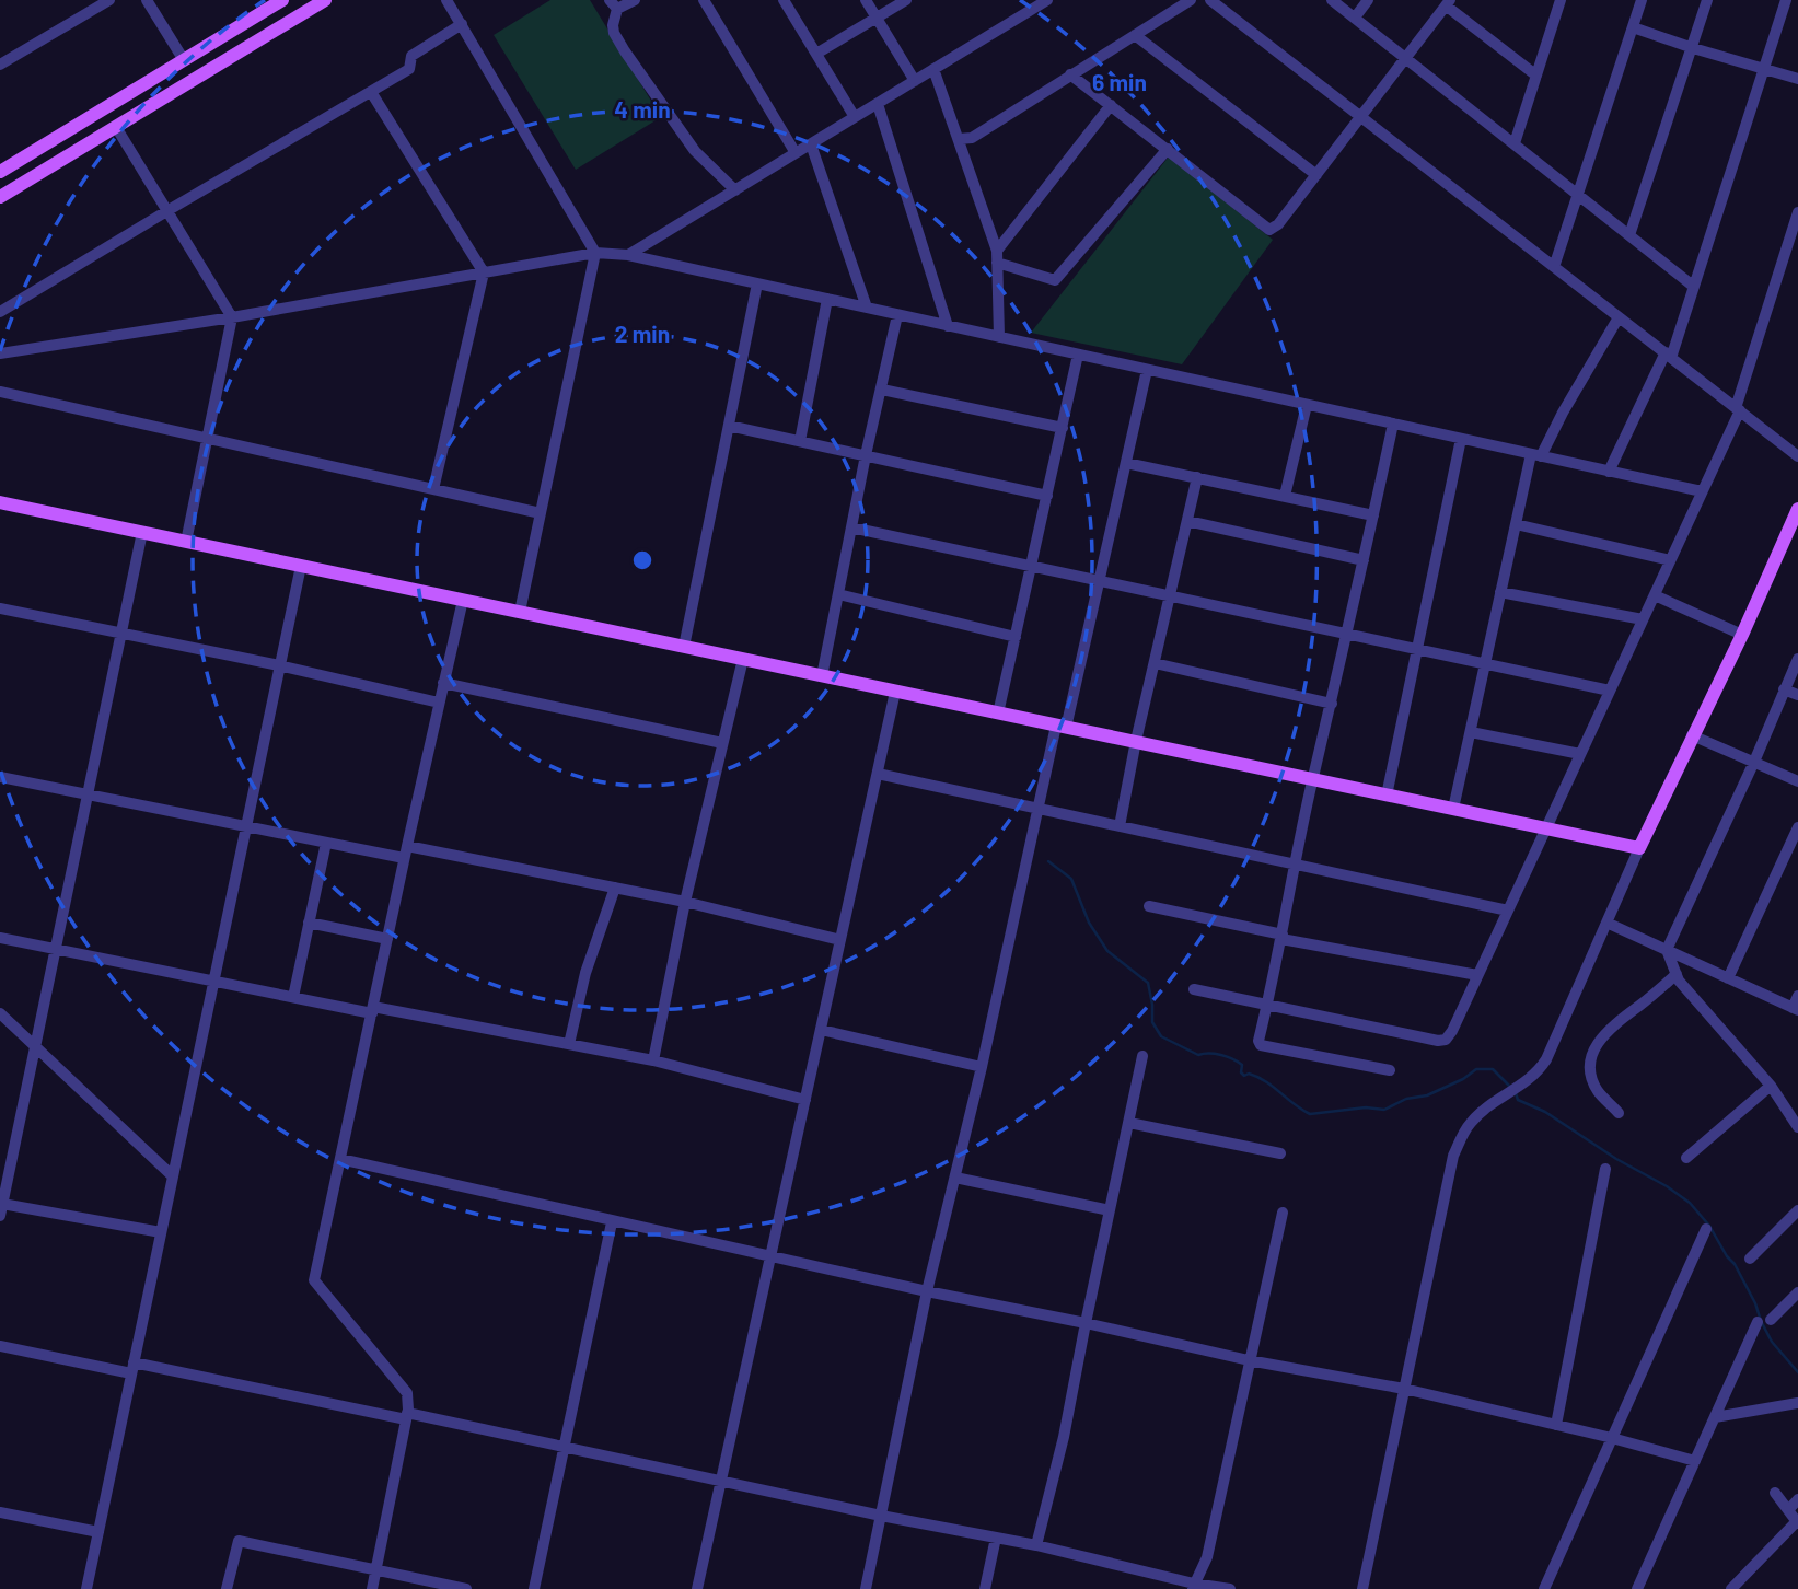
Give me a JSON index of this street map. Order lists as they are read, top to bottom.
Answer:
{
  "rings": ["6 min", "4 min", "2 min"]
}
